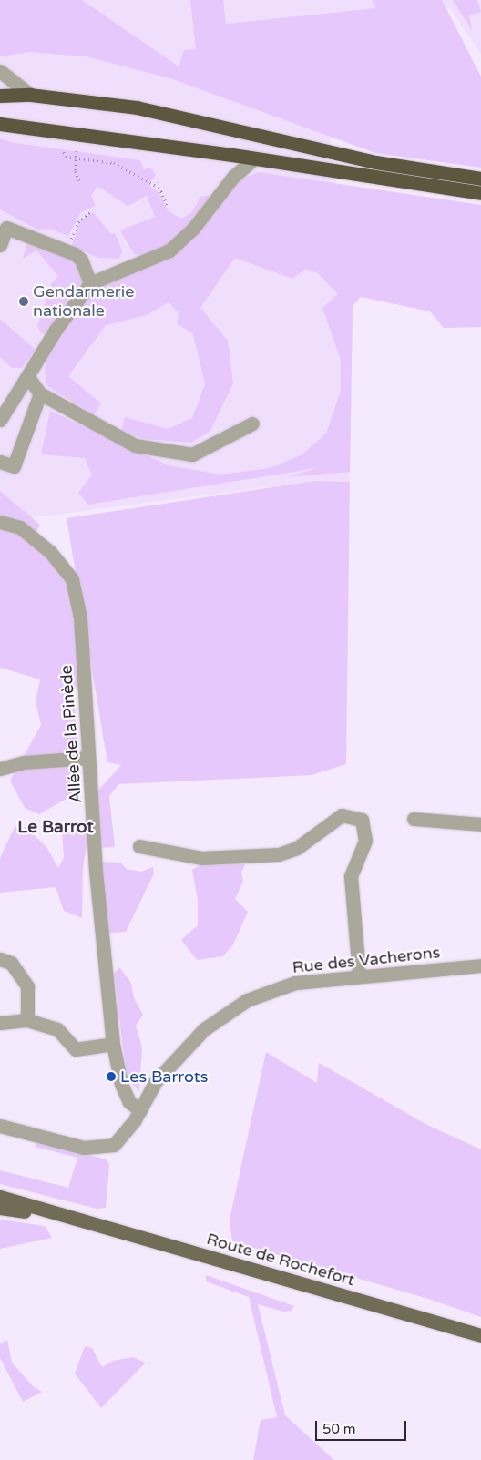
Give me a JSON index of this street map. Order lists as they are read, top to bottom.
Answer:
{
  "streets": {
    "main road": ["Route de Rochefort"],
    "street": ["Allée de la Pinède", "Rue des Vacherons"]
  },
  "crossings": [
    ["Allée de la Pinède", "Rue des Vacherons"]
  ],
  "districts": ["Le Barrot"],
  "places": ["Gendarmerie nationale", "Les Barrots"],
  "scale_bar": "50 m"
}
